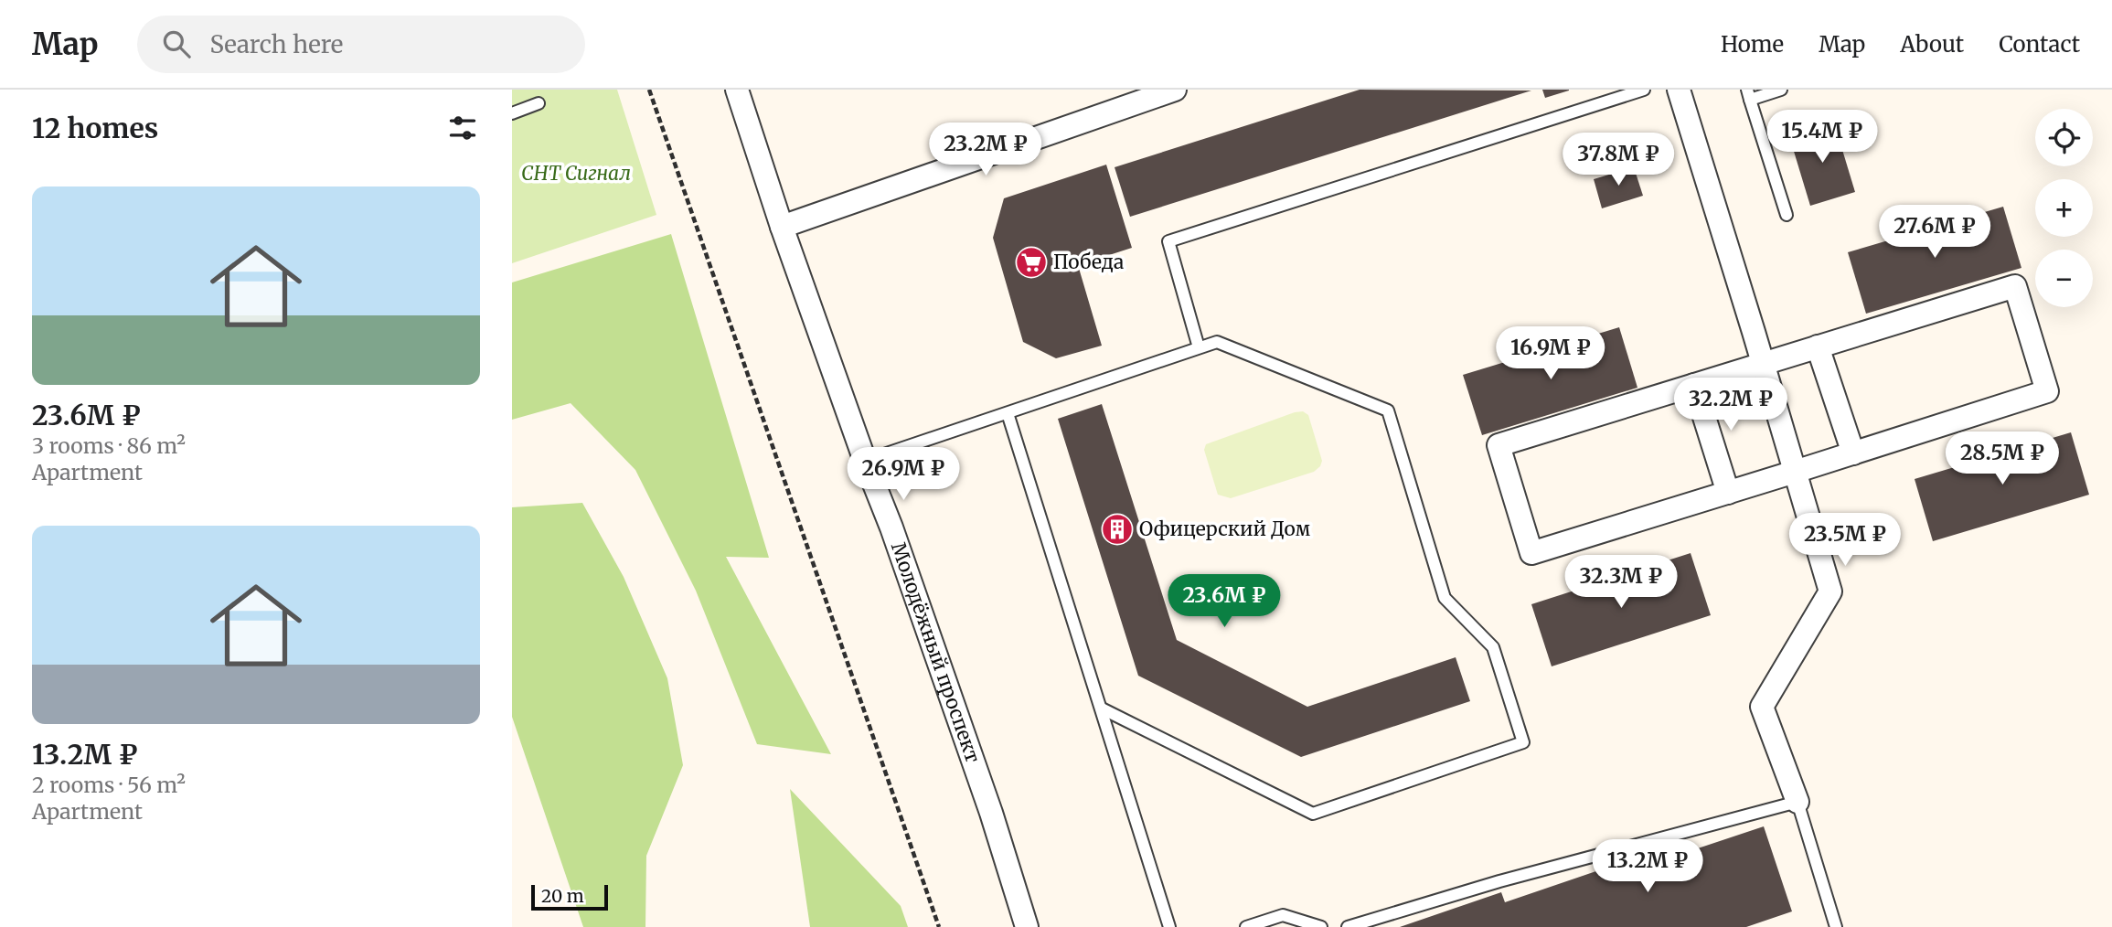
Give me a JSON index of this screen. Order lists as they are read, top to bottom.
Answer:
{
  "streets": {
    "street": ["Молодёжный проспект"]
  },
  "parks": ["СНТ Сигнал"],
  "places": {
    "supermarket": ["Победа"],
    "building": ["Офицерский Дом"]
  },
  "scale_bar": "20 m",
  "page": {
    "header": "Map",
    "search": "Search here",
    "nav": [
      "Home",
      "Map",
      "About",
      "Contact"
    ],
    "heading": "12 homes",
    "map_buttons": ["+", "−"],
    "price": [
      "15.4M ₽",
      "23.2M ₽",
      "37.8M ₽",
      "27.6M ₽",
      "16.9M ₽",
      "32.2M ₽",
      "28.5M ₽",
      "26.9M ₽",
      "23.5M ₽",
      "32.3M ₽",
      "23.6M ₽",
      "13.2M ₽"
    ],
    "list": [
      {
        "name": "23.6M ₽",
        "note": "3 rooms · 86 m² · Apartment"
      },
      {
        "name": "13.2M ₽",
        "note": "2 rooms · 56 m² · Apartment"
      }
    ],
    "scale": "20 m"
  }
}
